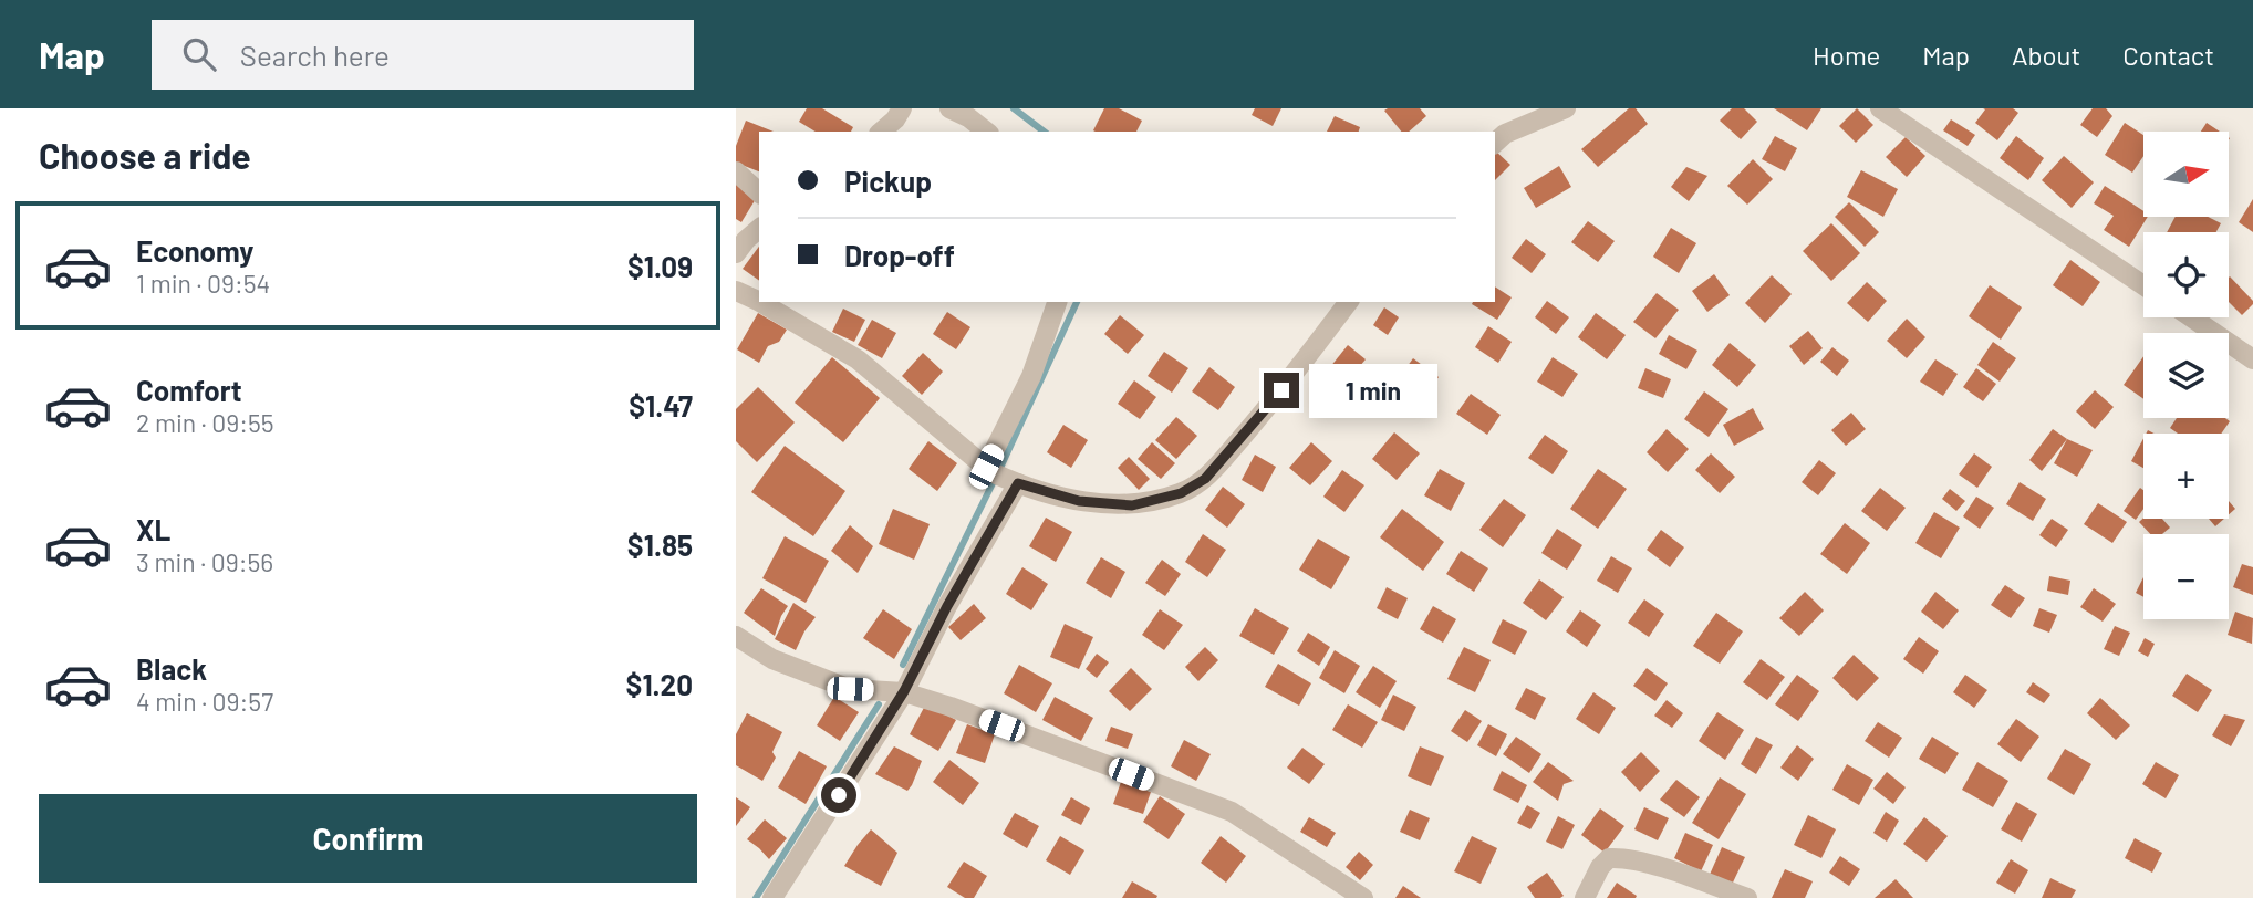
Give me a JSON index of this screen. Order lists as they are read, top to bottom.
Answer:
{
  "north": "right",
  "page": {
    "header": "Map",
    "search": "Search here",
    "nav": [
      "Home",
      "Map",
      "About",
      "Contact"
    ],
    "heading": "Choose a ride",
    "map_buttons": ["+", "−"],
    "banner": ["Pickup", "Drop-off"],
    "list": [
      {
        "name": "Economy",
        "note": "1 min · 09:54",
        "value": "$1.09"
      },
      {
        "name": "Comfort",
        "note": "2 min · 09:55",
        "value": "$1.47"
      },
      {
        "name": "XL",
        "note": "3 min · 09:56",
        "value": "$1.85"
      },
      {
        "name": "Black",
        "note": "4 min · 09:57",
        "value": "$1.20"
      }
    ],
    "bubble": "1 min",
    "buttons": "Confirm"
  }
}
